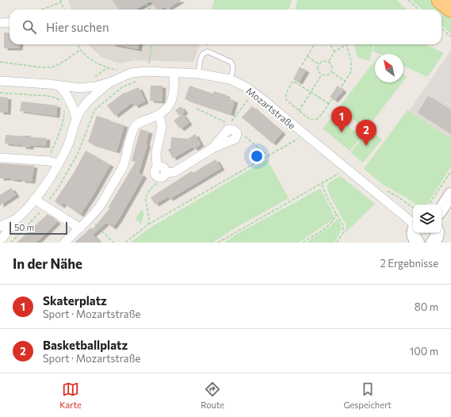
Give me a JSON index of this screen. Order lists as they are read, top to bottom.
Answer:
{
  "streets": {
    "street": ["Mozartstraße"]
  },
  "scale_bar": "50 m",
  "north": "top left",
  "page": {
    "search": "Hier suchen",
    "pins": ["1", "2"],
    "scale": "50 m",
    "heading": ["In der Nähe", "2 Ergebnisse"],
    "list": [
      {
        "mark": "1",
        "name": "Skaterplatz",
        "note": "Sport · Mozartstraße",
        "value": "80 m"
      },
      {
        "mark": "2",
        "name": "Basketballplatz",
        "note": "Sport · Mozartstraße",
        "value": "100 m"
      }
    ],
    "nav": ["Karte", "Route", "Gespeichert"]
  }
}
